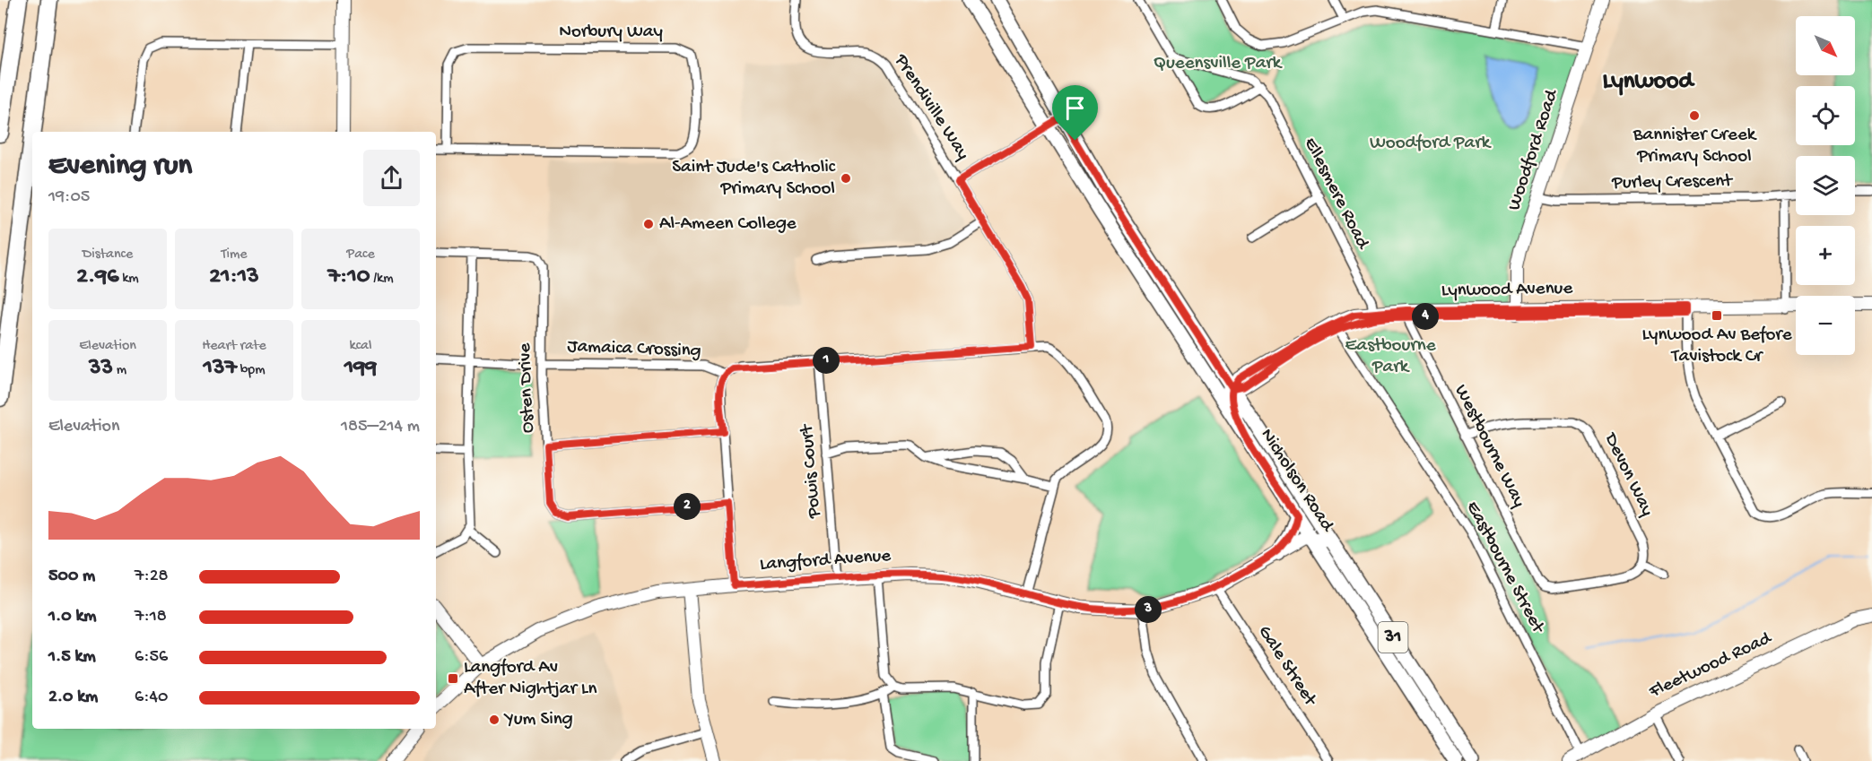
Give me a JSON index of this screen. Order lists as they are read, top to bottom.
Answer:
{
  "streets": {
    "main road": ["Nicholson Road", "31"],
    "street": [
      "Norbury Way",
      "Prendiville Way",
      "Woodford Road",
      "Purley Crescent",
      "Ellesmere Road",
      "Lynwood Avenue",
      "Jamaica Crossing",
      "Osten Drive",
      "Westbourne Way",
      "Powis Court",
      "Devon Way",
      "Langford Avenue",
      "Eastbourne Street",
      "Gale Street",
      "Fleetwood Road"
    ]
  },
  "crossings": [
    ["Woodford Road", "Purley Crescent"],
    ["Woodford Road", "Lynwood Avenue"],
    ["Ellesmere Road", "Lynwood Avenue"],
    ["Lynwood Avenue", "Westbourne Way"],
    ["Lynwood Avenue", "Nicholson Road"],
    ["Lynwood Avenue", "Eastbourne Street"],
    ["Jamaica Crossing", "Osten Drive"],
    ["Westbourne Way", "Devon Way"],
    ["Powis Court", "Langford Avenue"],
    ["Nicholson Road", "Langford Avenue"],
    ["Langford Avenue", "Gale Street"],
    ["Eastbourne Street", "Fleetwood Road"]
  ],
  "districts": ["Lynwood"],
  "parks": ["Queensville Park", "Woodford Park", "Eastbourne Park"],
  "places": {
    "other": [
      "Bannister Creek Primary School",
      "Saint Jude's Catholic Primary School",
      "Al-Ameen College",
      "Yum Sing"
    ],
    "transit": ["Lynwood Av Before Tavistock Cr", "Langford Av After Nightjar Ln"]
  },
  "north": "bottom right",
  "page": {
    "map_buttons": ["+", "−"],
    "heading": ["Evening run", "19:05"],
    "stats": [
      ["Distance", "2.96 km"],
      ["Time", "21:13"],
      ["Pace", "7:10 /km"],
      ["Elevation", "33 m"],
      ["Heart rate", "137 bpm"],
      ["kcal", "199"]
    ],
    "pins": [
      "4",
      "1",
      "2",
      "3"
    ],
    "chart": ["Elevation", "185–214 m"],
    "list": [
      {
        "name": "500 m",
        "note": "7:28"
      },
      {
        "name": "1.0 km",
        "note": "7:18"
      },
      {
        "name": "1.5 km",
        "note": "6:56"
      },
      {
        "name": "2.0 km",
        "note": "6:40"
      }
    ]
  }
}
